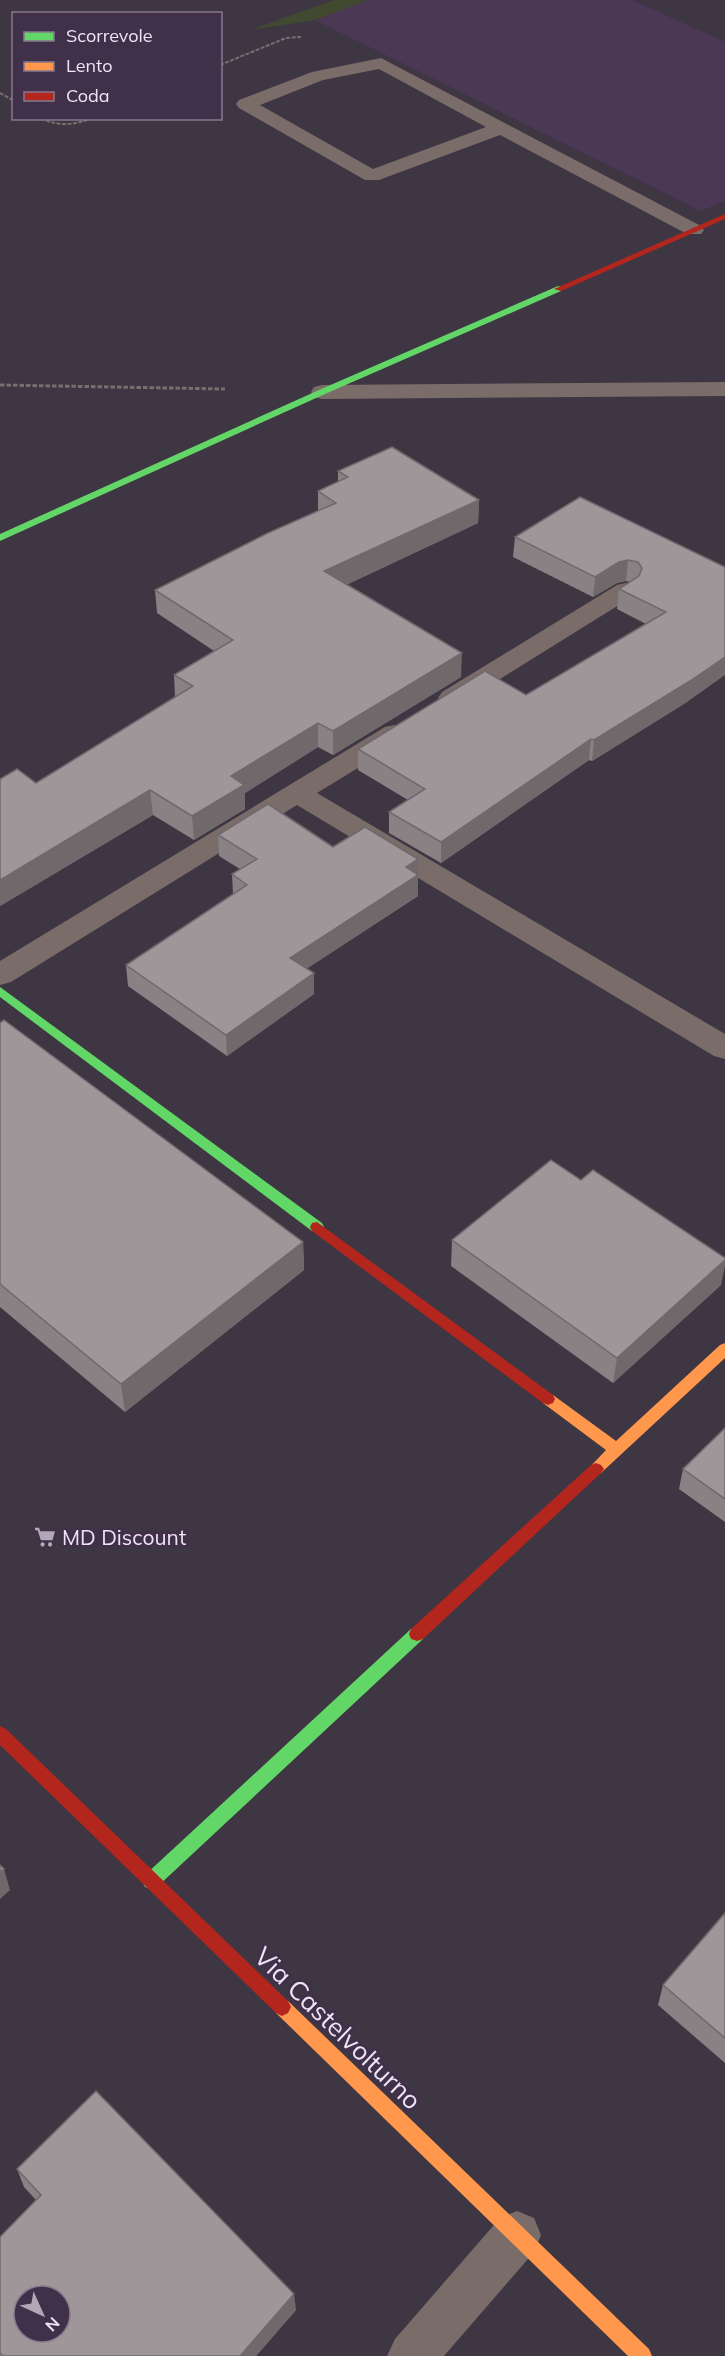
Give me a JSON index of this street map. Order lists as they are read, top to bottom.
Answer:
{
  "streets": {
    "street": ["Via Castelvolturno"]
  },
  "places": {
    "supermarket": ["MD Discount"]
  },
  "legend": ["Scorrevole", "Lento", "Coda"],
  "north": "bottom right"
}
